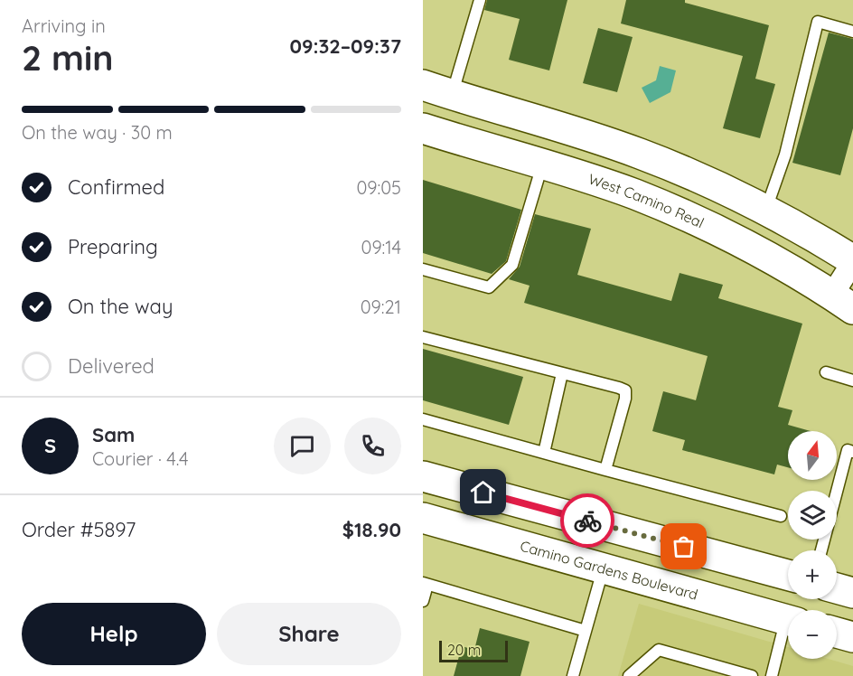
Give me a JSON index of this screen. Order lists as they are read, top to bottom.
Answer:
{
  "streets": {
    "street": ["West Camino Real", "Camino Gardens Boulevard"]
  },
  "scale_bar": "20 m",
  "north": "top",
  "page": {
    "heading": ["2 min", "Arriving in", "09:32–09:37"],
    "panel": [
      "Sam",
      "Courier · 4.4",
      "Order #5897",
      "$18.90"
    ],
    "bar": "On the way · 30 m",
    "list": [
      ["Confirmed", "09:05"],
      ["Preparing", "09:14"],
      ["On the way", "09:21"],
      "Delivered"
    ],
    "round": "S",
    "map_buttons": ["+", "−"],
    "buttons": ["Help", "Share"],
    "scale": "20 m"
  }
}
